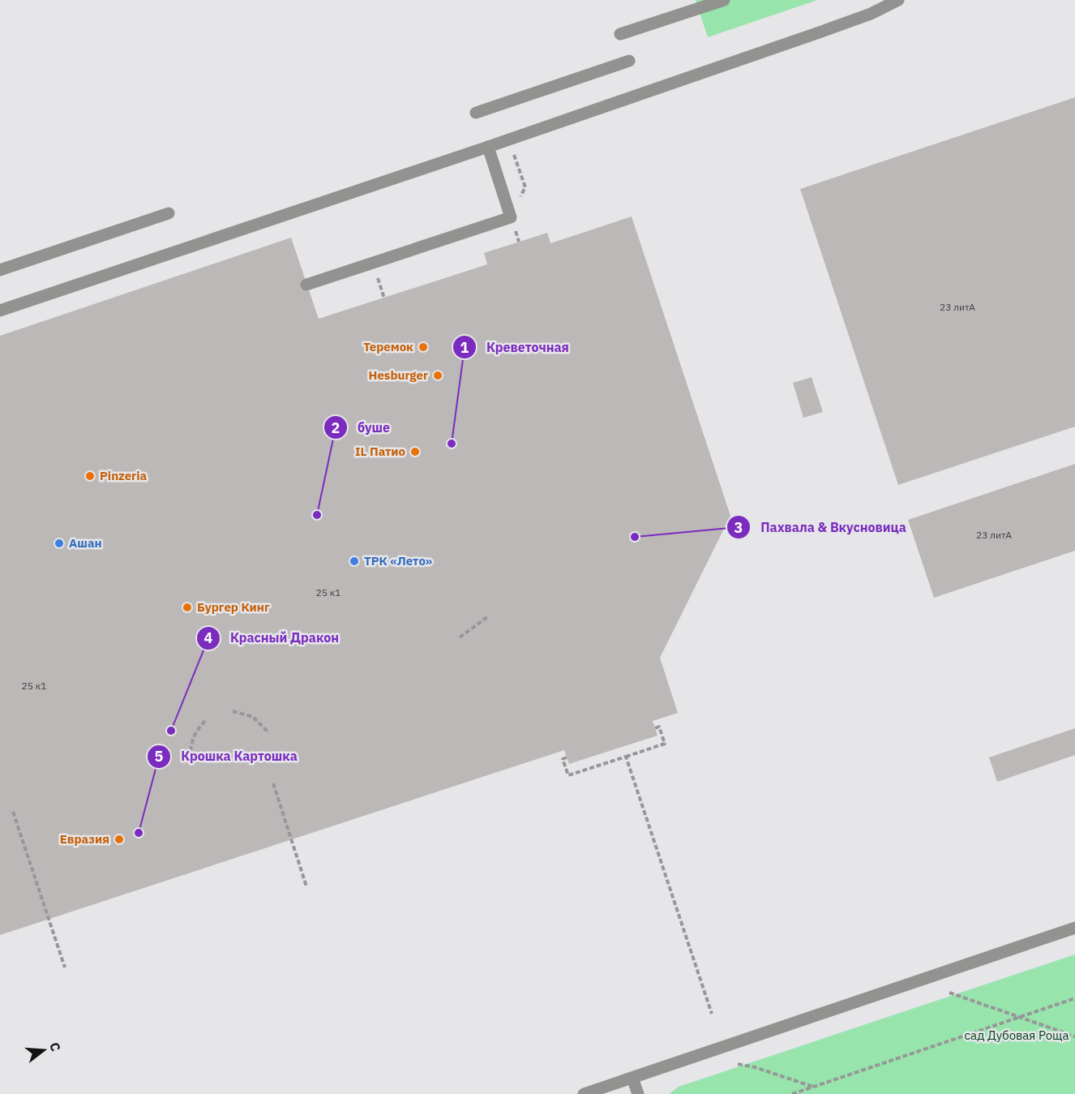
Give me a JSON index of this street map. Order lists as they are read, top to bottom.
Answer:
{
  "parks": ["сад Дубовая Роща"],
  "places": [
    "Теремок",
    "Hesburger",
    "Креветочная",
    "IL Патио",
    "Pinzeria",
    "буше",
    "Пахвала & Вкусновица",
    "Ашан",
    "ТРК «Лето»",
    "Бургер Кинг",
    "Красный Дракон",
    "Крошка Картошка",
    "Евразия"
  ],
  "house_numbers": [
    "23 литА",
    "23 литА",
    "25 к1",
    "25 к1"
  ],
  "north": "right"
}
